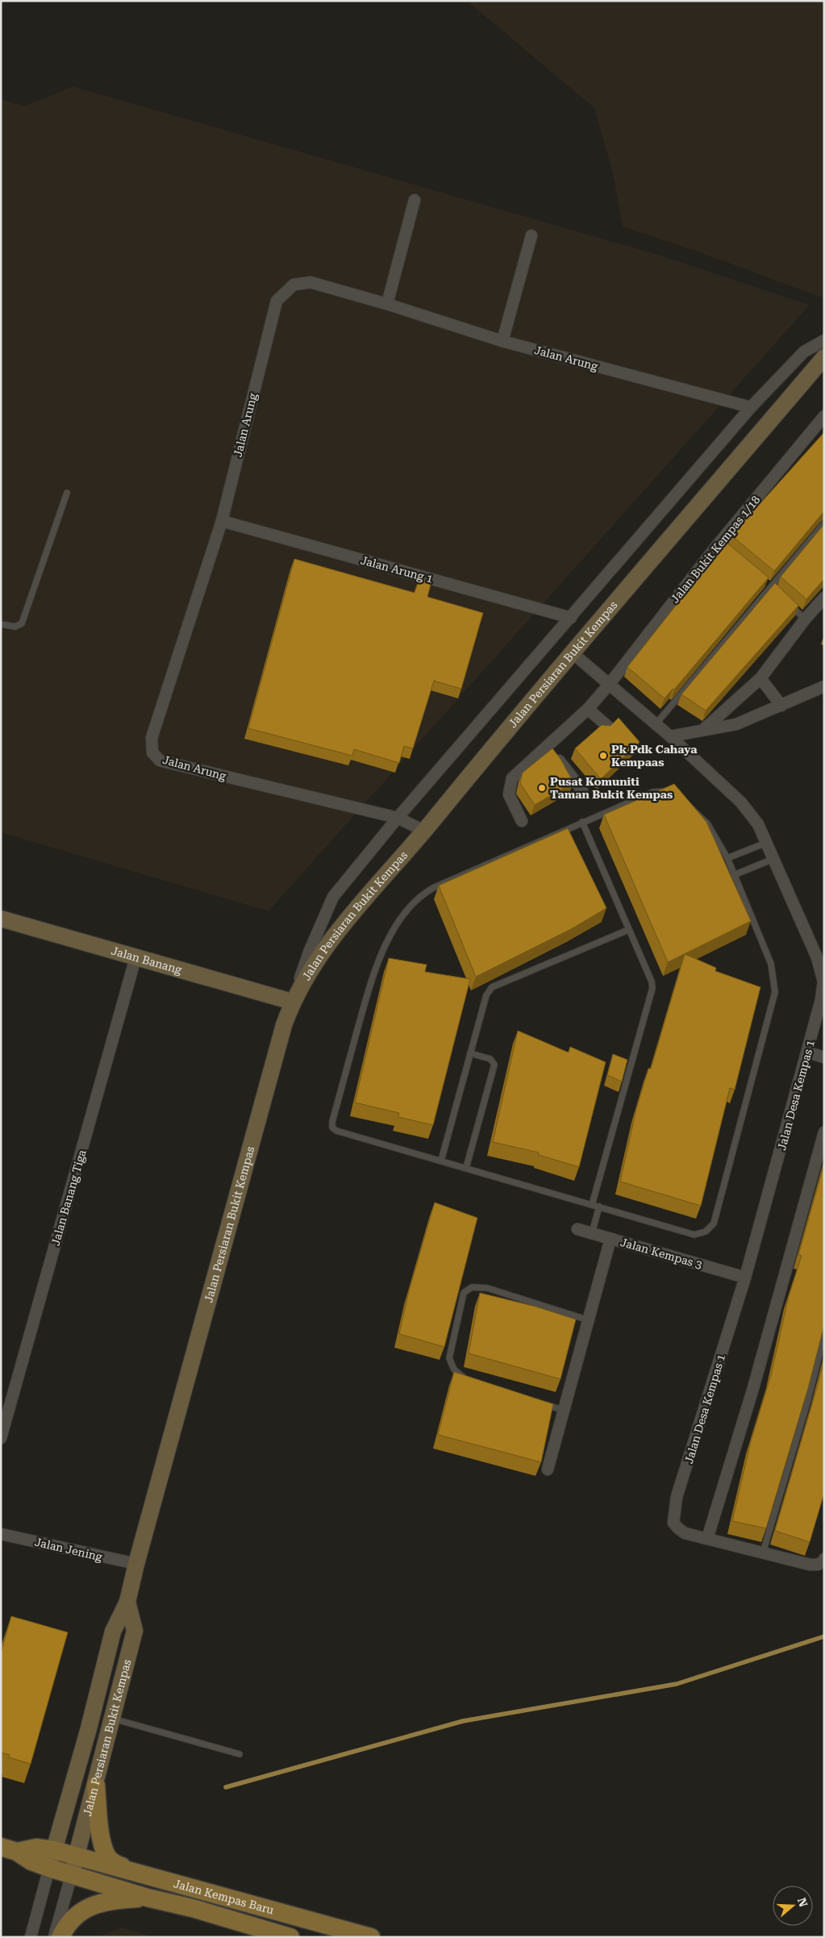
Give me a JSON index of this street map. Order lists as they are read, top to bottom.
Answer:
{
  "streets": {
    "main road": ["Jalan Kempas Baru"],
    "street": [
      "Jalan Arung",
      "Jalan Bukit Kempas 1/18",
      "Jalan Arung 1",
      "Jalan Persiaran Bukit Kempas",
      "Jalan Banang",
      "Jalan Desa Kempas 1",
      "Jalan Banang Tiga",
      "Jalan Kempas 3",
      "Jalan Jening"
    ]
  },
  "crossings": [
    ["Jalan Arung", "Jalan Arung 1"],
    ["Jalan Arung", "Jalan Persiaran Bukit Kempas"],
    ["Jalan Bukit Kempas 1/18", "Jalan Desa Kempas 1"],
    ["Jalan Persiaran Bukit Kempas", "Jalan Banang"],
    ["Jalan Persiaran Bukit Kempas", "Jalan Desa Kempas 1"],
    ["Jalan Persiaran Bukit Kempas", "Jalan Jening"],
    ["Jalan Persiaran Bukit Kempas", "Jalan Kempas Baru"],
    ["Jalan Banang", "Jalan Banang Tiga"],
    ["Jalan Desa Kempas 1", "Jalan Kempas 3"]
  ],
  "places": ["Pk Pdk Cahaya Kempaas", "Pusat Komuniti Taman Bukit Kempas"],
  "north": "right"
}
